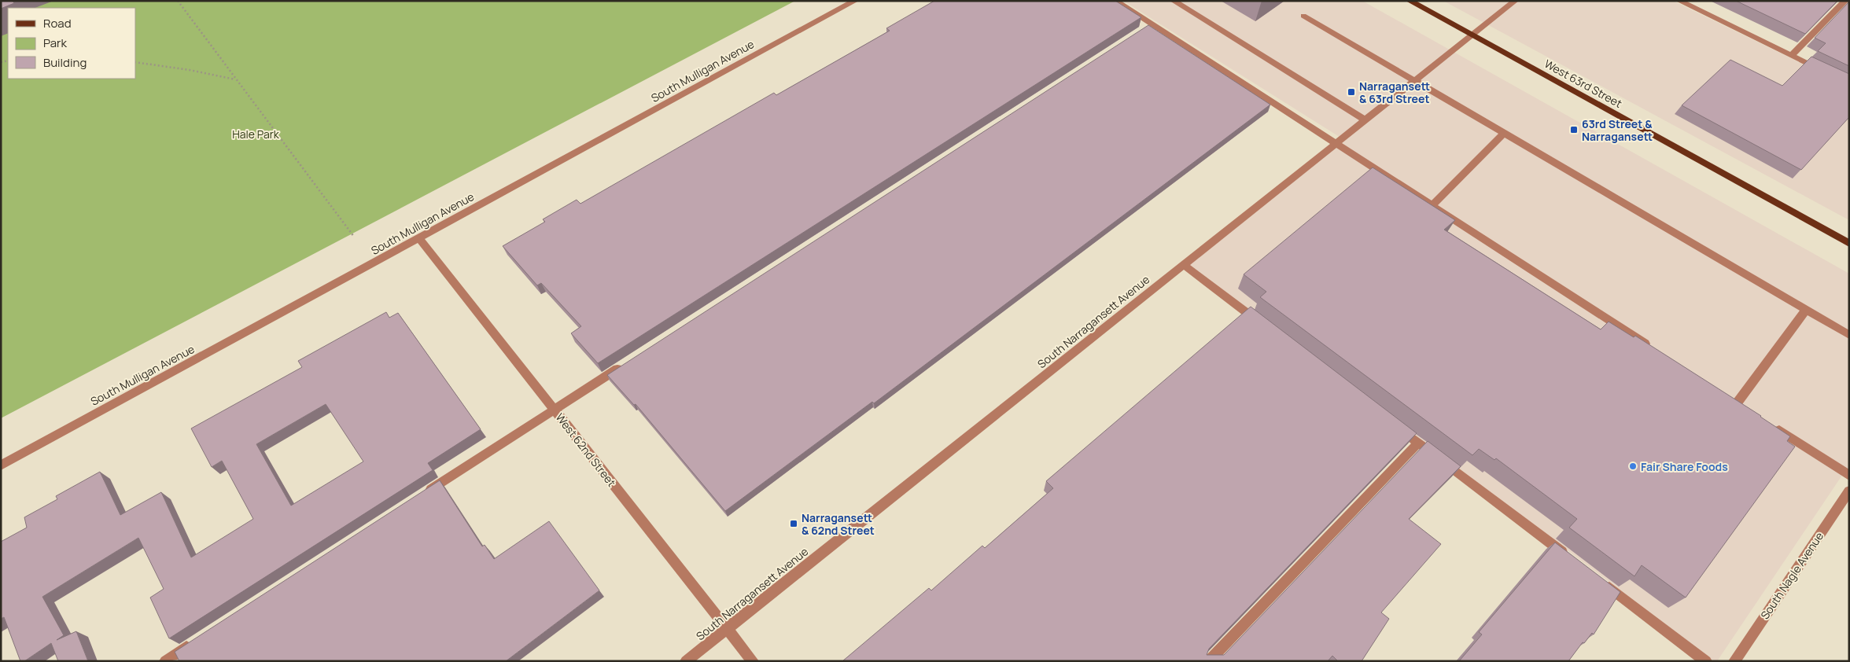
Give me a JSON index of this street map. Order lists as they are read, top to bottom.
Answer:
{
  "streets": {
    "main road": ["West 63rd Street"],
    "street": [
      "South Mulligan Avenue",
      "South Narragansett Avenue",
      "West 62nd Street",
      "South Nagle Avenue"
    ]
  },
  "crossings": [
    ["South Mulligan Avenue", "West 62nd Street"],
    ["West 63rd Street", "South Narragansett Avenue"],
    ["South Narragansett Avenue", "West 62nd Street"]
  ],
  "parks": ["Hale Park"],
  "places": {
    "transit": ["Narragansett & 63rd Street", "63rd Street & Narragansett", "Narragansett & 62nd Street"],
    "other": ["Fair Share Foods"]
  },
  "legend": ["Road", "Park", "Building"]
}
